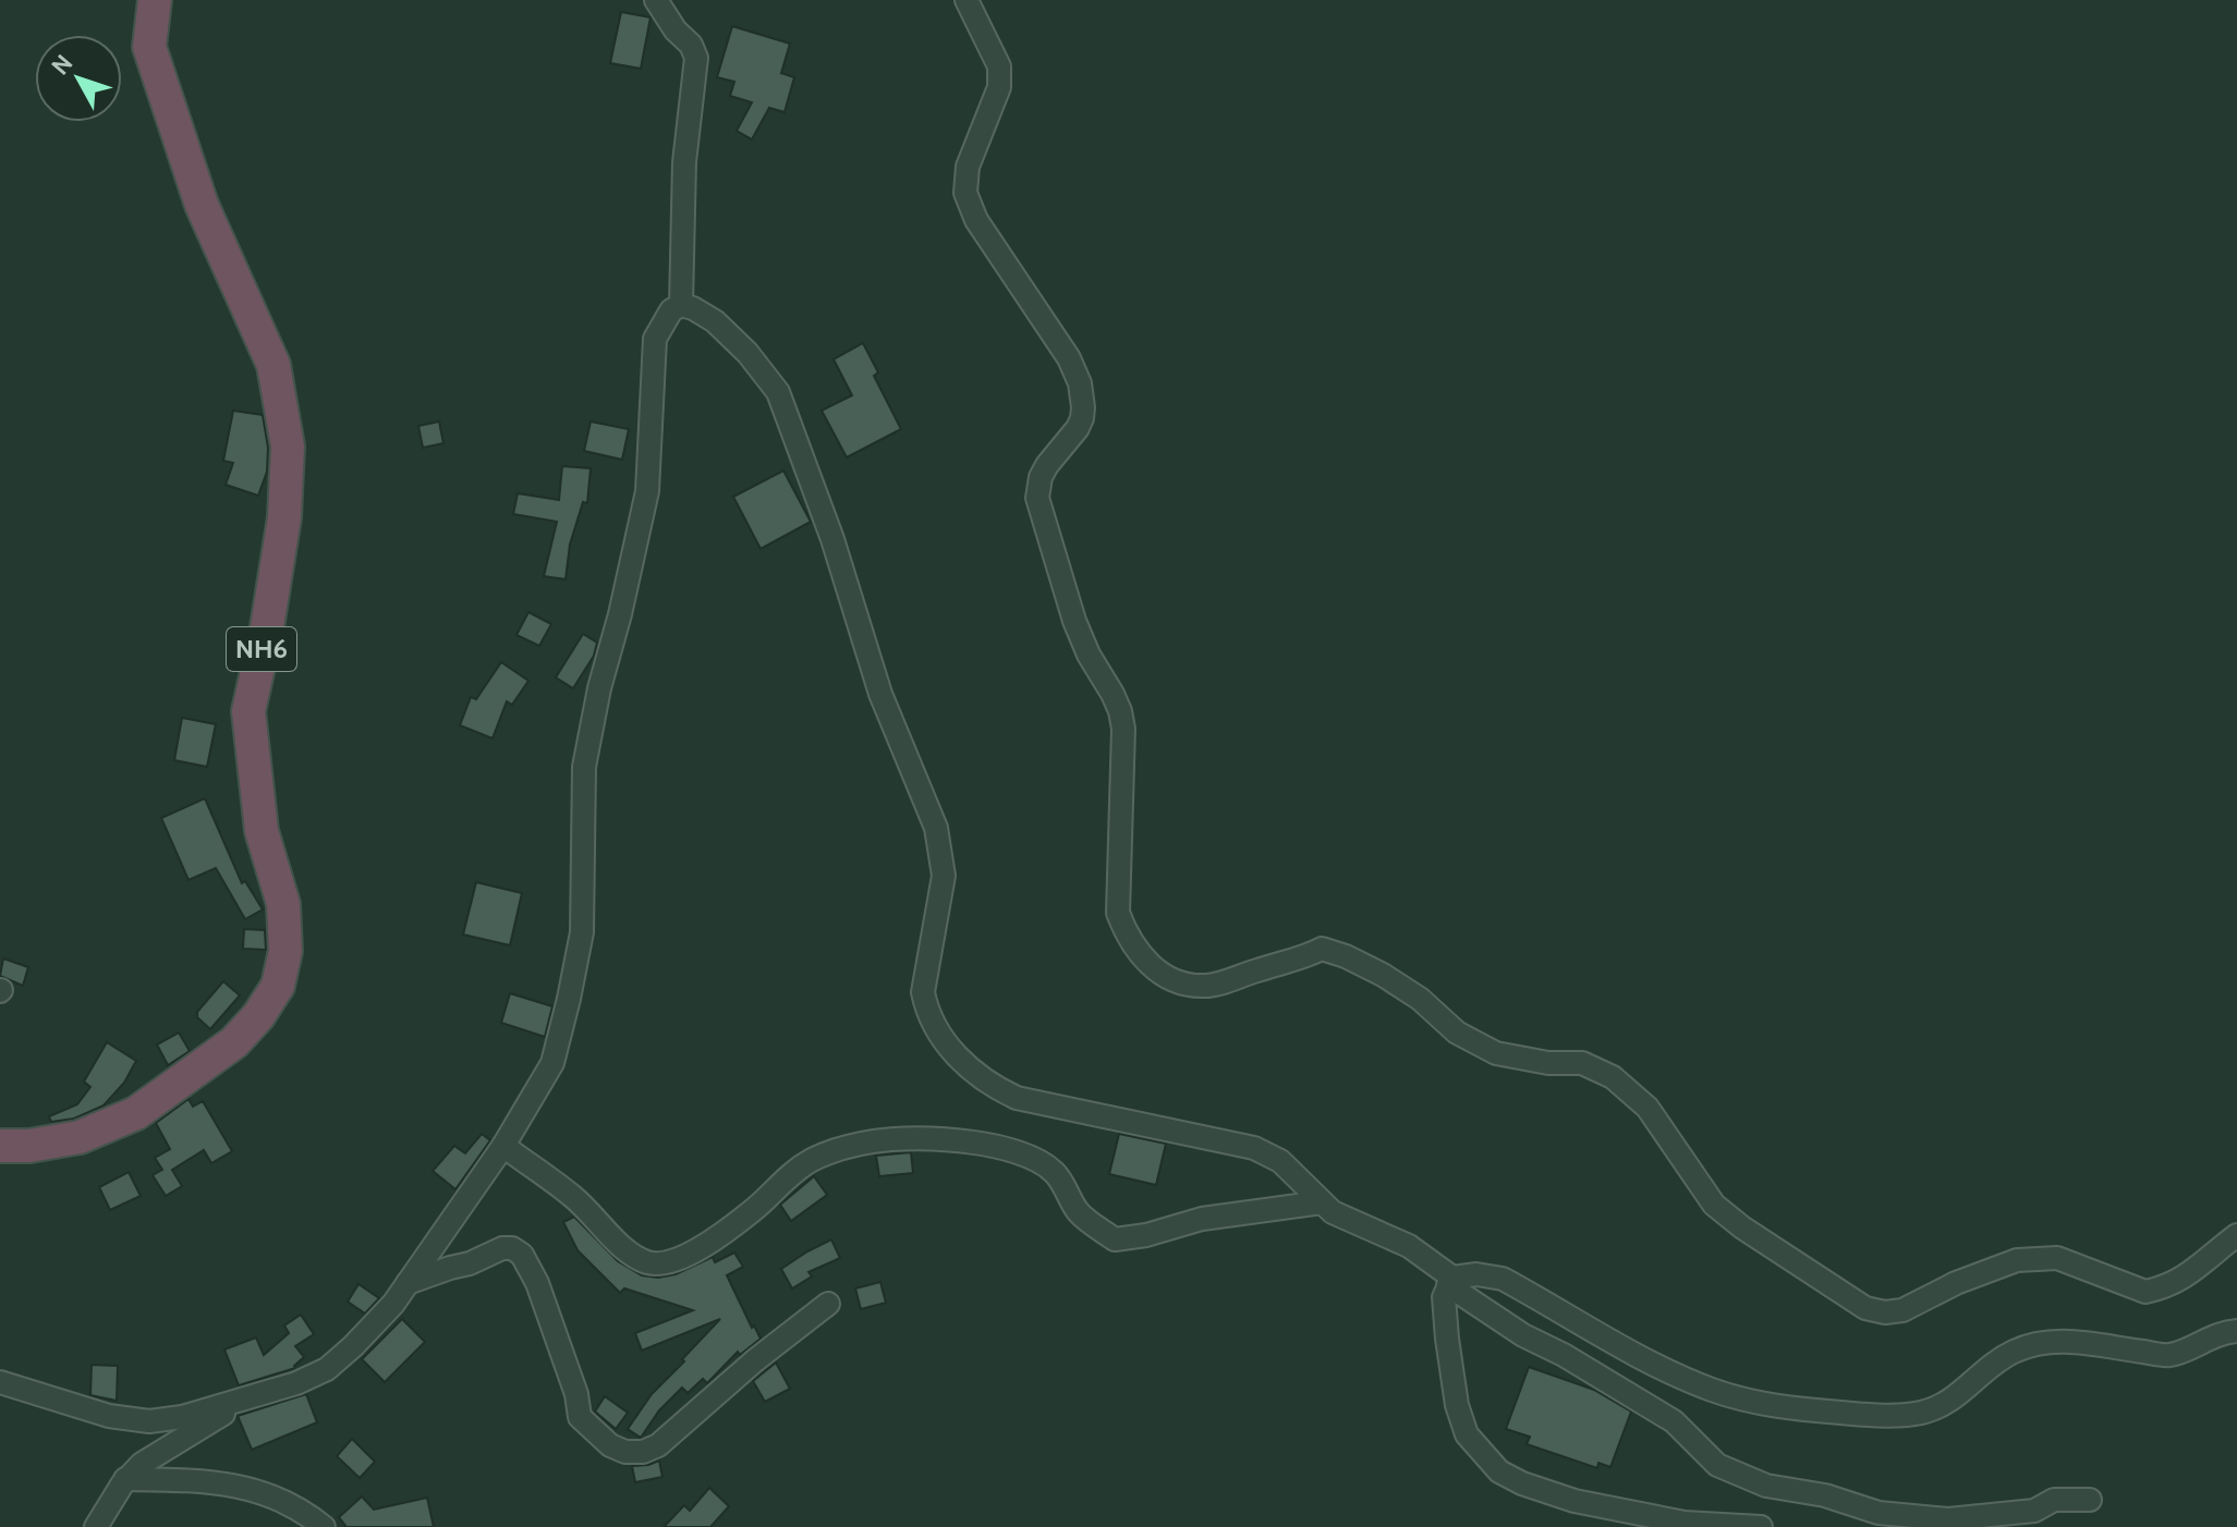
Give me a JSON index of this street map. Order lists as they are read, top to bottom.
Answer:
{
  "streets": {
    "highway": ["NH6"]
  },
  "north": "top left"
}
